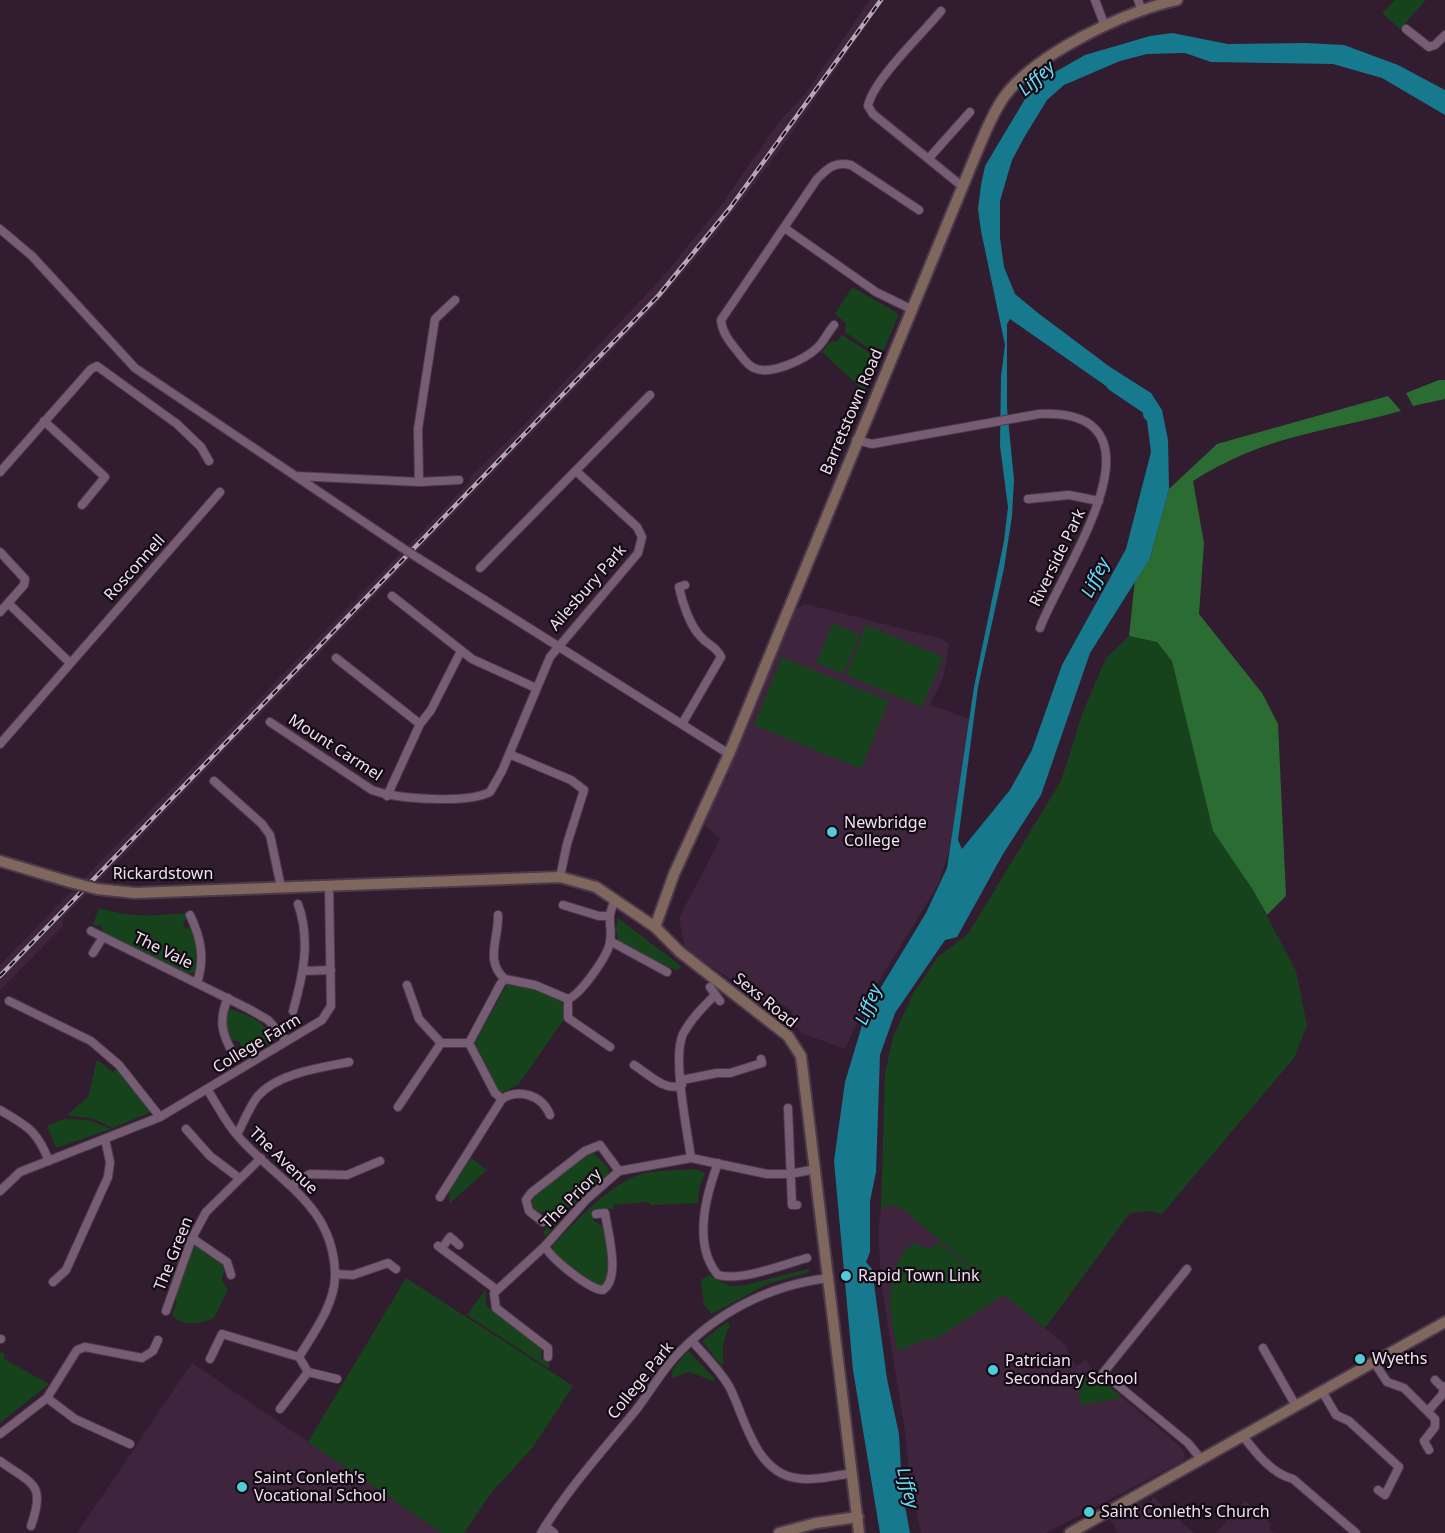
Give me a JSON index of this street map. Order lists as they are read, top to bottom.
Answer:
{
  "streets": {
    "street": [
      "Barretstown Road",
      "Riverside Park",
      "Rosconnell",
      "Ailesbury Park",
      "Mount Carmel",
      "Rickardstown",
      "The Vale",
      "Sexs Road",
      "College Farm",
      "The Avenue",
      "The Priory",
      "The Green",
      "College Park"
    ]
  },
  "crossings": [
    ["Barretstown Road", "Riverside Park"],
    ["Barretstown Road", "Sexs Road"],
    ["Ailesbury Park", "Mount Carmel"],
    ["Rickardstown", "Sexs Road"],
    ["Rickardstown", "College Farm"],
    ["The Vale", "College Farm"],
    ["Sexs Road", "College Farm"],
    ["Sexs Road", "The Priory"],
    ["Sexs Road", "College Park"],
    ["College Farm", "The Avenue"],
    ["The Avenue", "The Green"]
  ],
  "water": ["Liffey"],
  "places": [
    "Newbridge College",
    "Rapid Town Link",
    "Wyeths",
    "Patrician Secondary School",
    "Saint Conleth's Vocational School",
    "Saint Conleth's Church"
  ]
}
